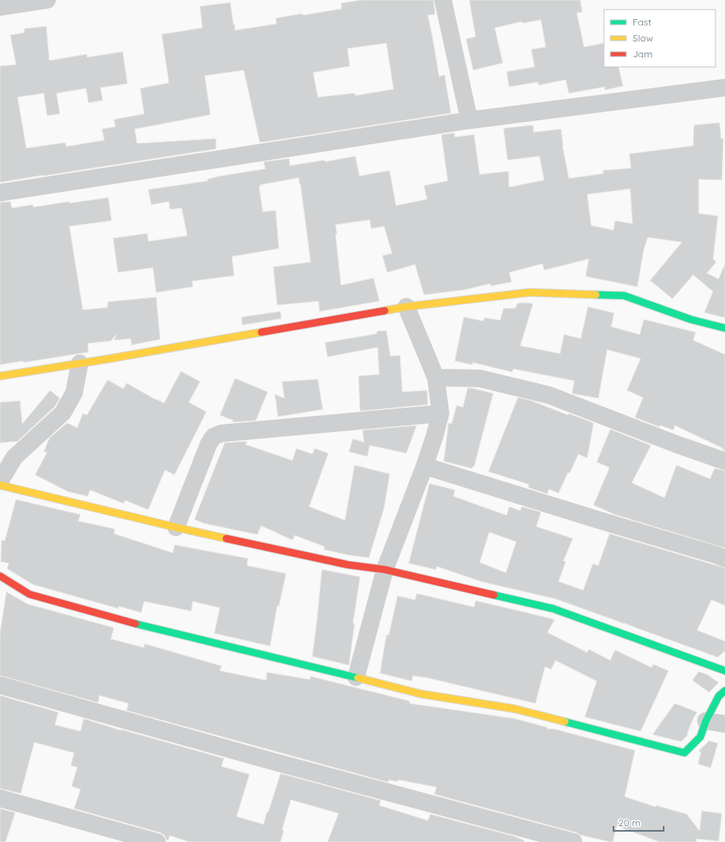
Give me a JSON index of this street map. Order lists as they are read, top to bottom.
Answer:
{
  "legend": ["Fast", "Slow", "Jam"],
  "scale_bar": "20 m"
}
